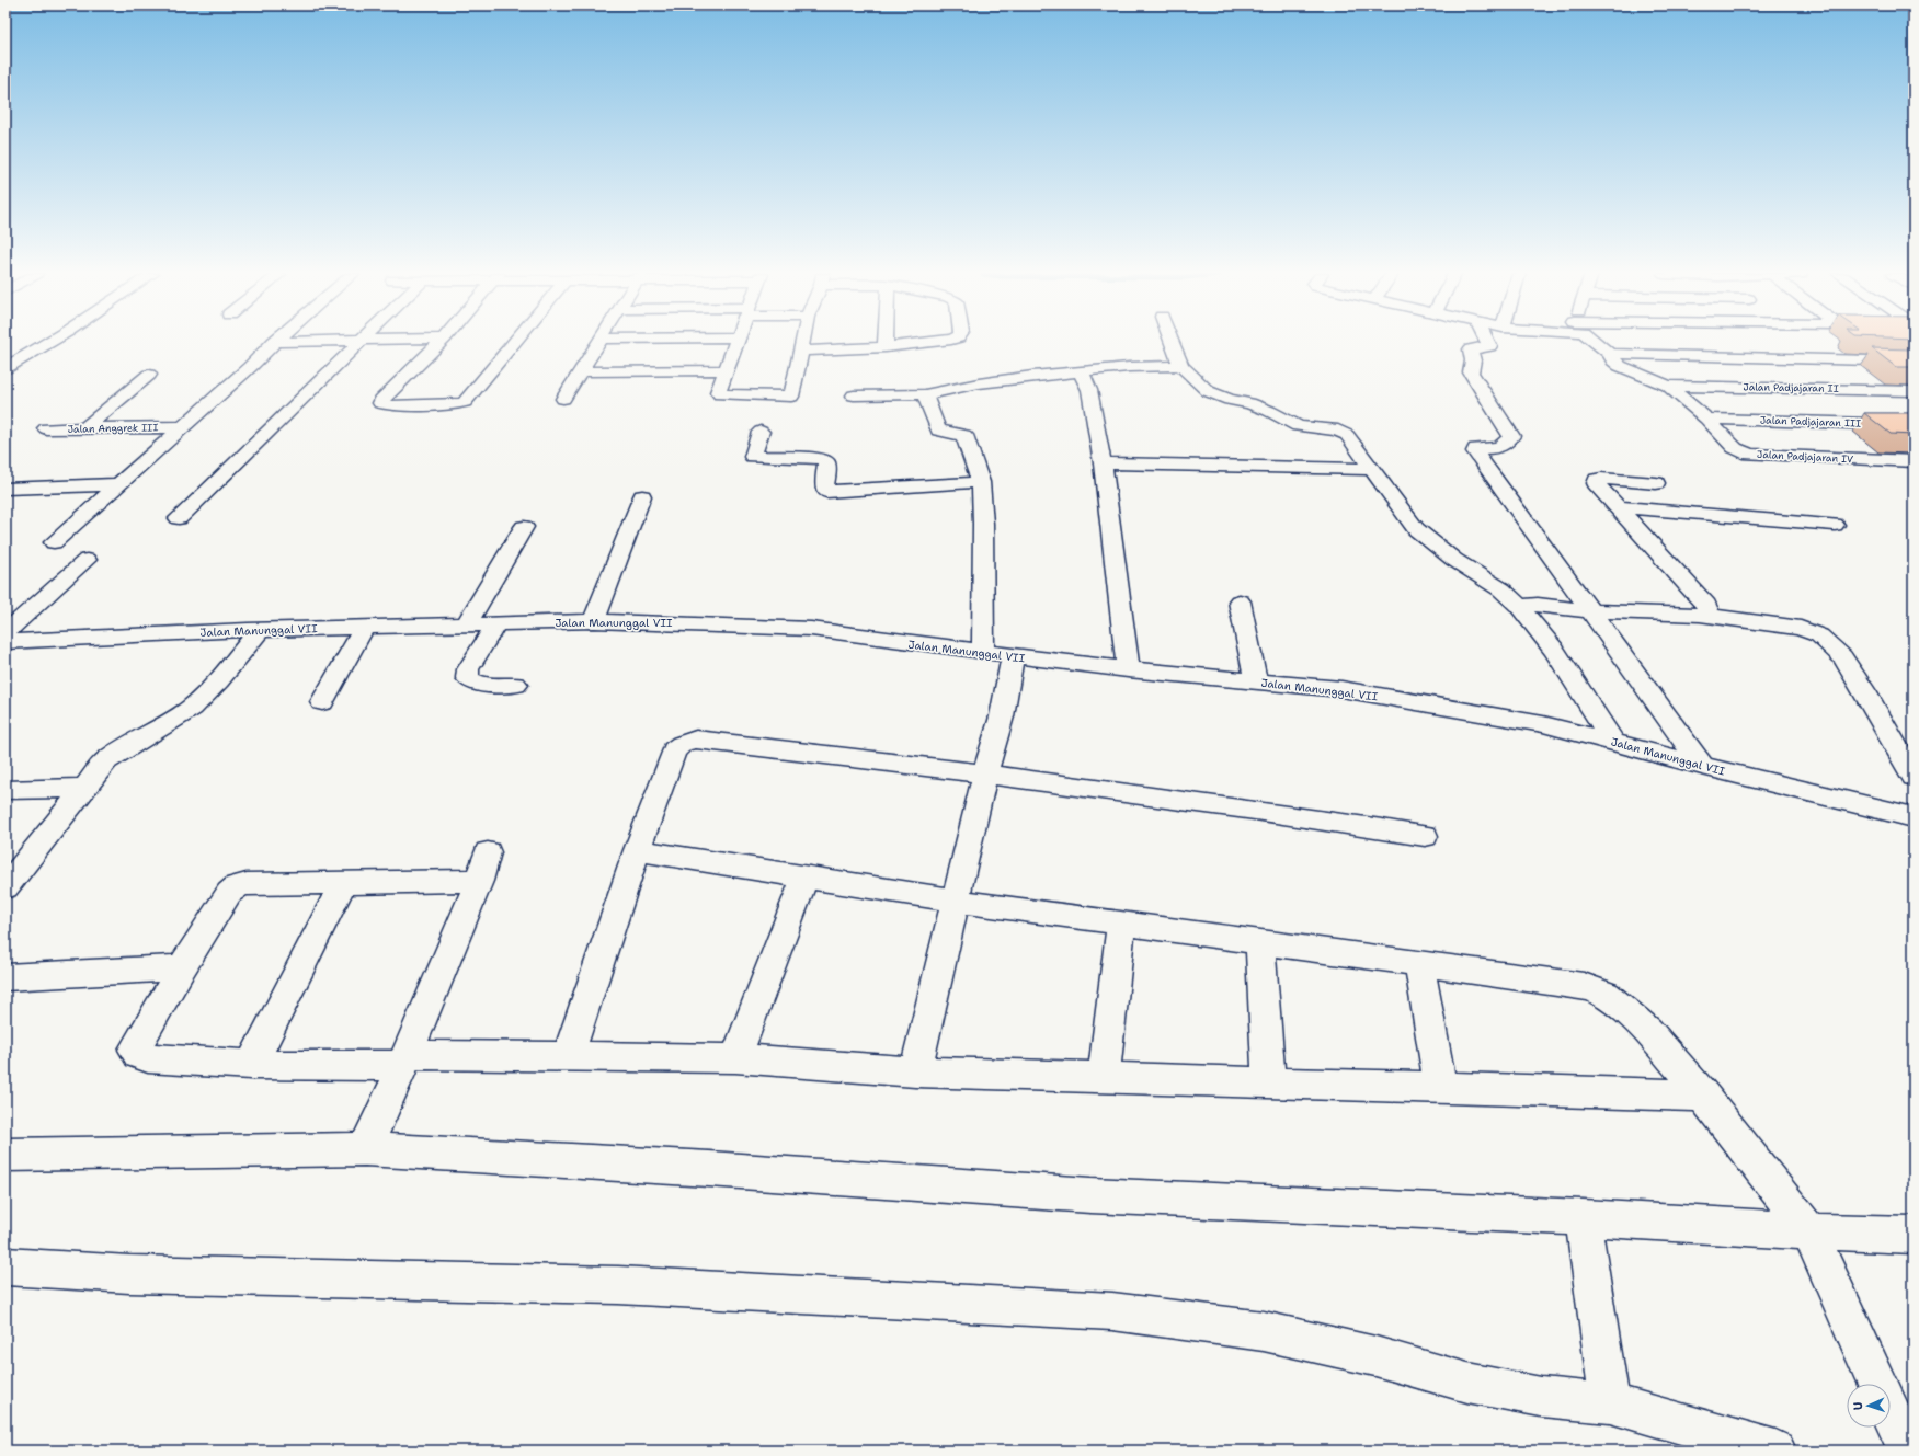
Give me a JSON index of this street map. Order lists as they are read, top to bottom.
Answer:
{
  "streets": {
    "street": [
      "Jalan Padjajaran II",
      "Jalan Padjajaran III",
      "Jalan Anggrek III",
      "Jalan Padjajaran IV",
      "Jalan Manunggal VII"
    ]
  },
  "crossings": [
    ["Jalan Padjajaran II", "Jalan Padjajaran IV"],
    ["Jalan Padjajaran III", "Jalan Padjajaran IV"]
  ],
  "north": "left"
}
